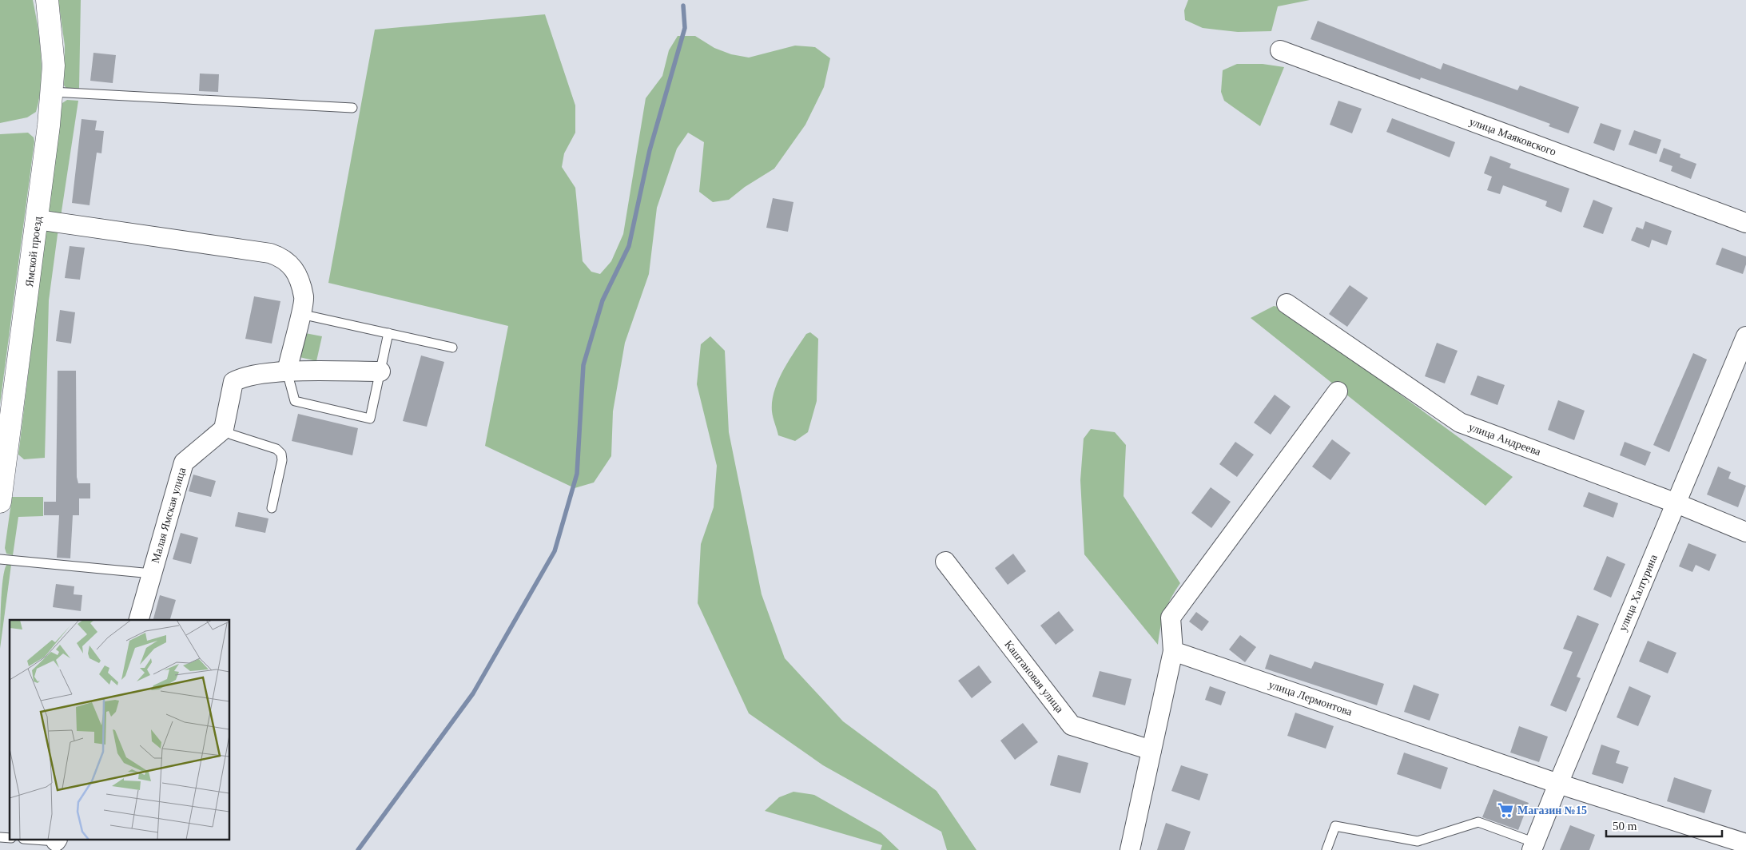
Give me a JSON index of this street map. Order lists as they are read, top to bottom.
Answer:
{
  "streets": {
    "main road": ["Ямской проезд"],
    "street": [
      "улица Маяковского",
      "улица Андреева",
      "Малая Ямская улица",
      "улица Халтурина",
      "Каштановая улица",
      "улица Лермонтова"
    ]
  },
  "crossings": [
    ["улица Андреева", "улица Халтурина"],
    ["улица Халтурина", "улица Лермонтова"]
  ],
  "places": {
    "supermarket": ["Магазин №15"]
  },
  "scale_bar": "50 m"
}
